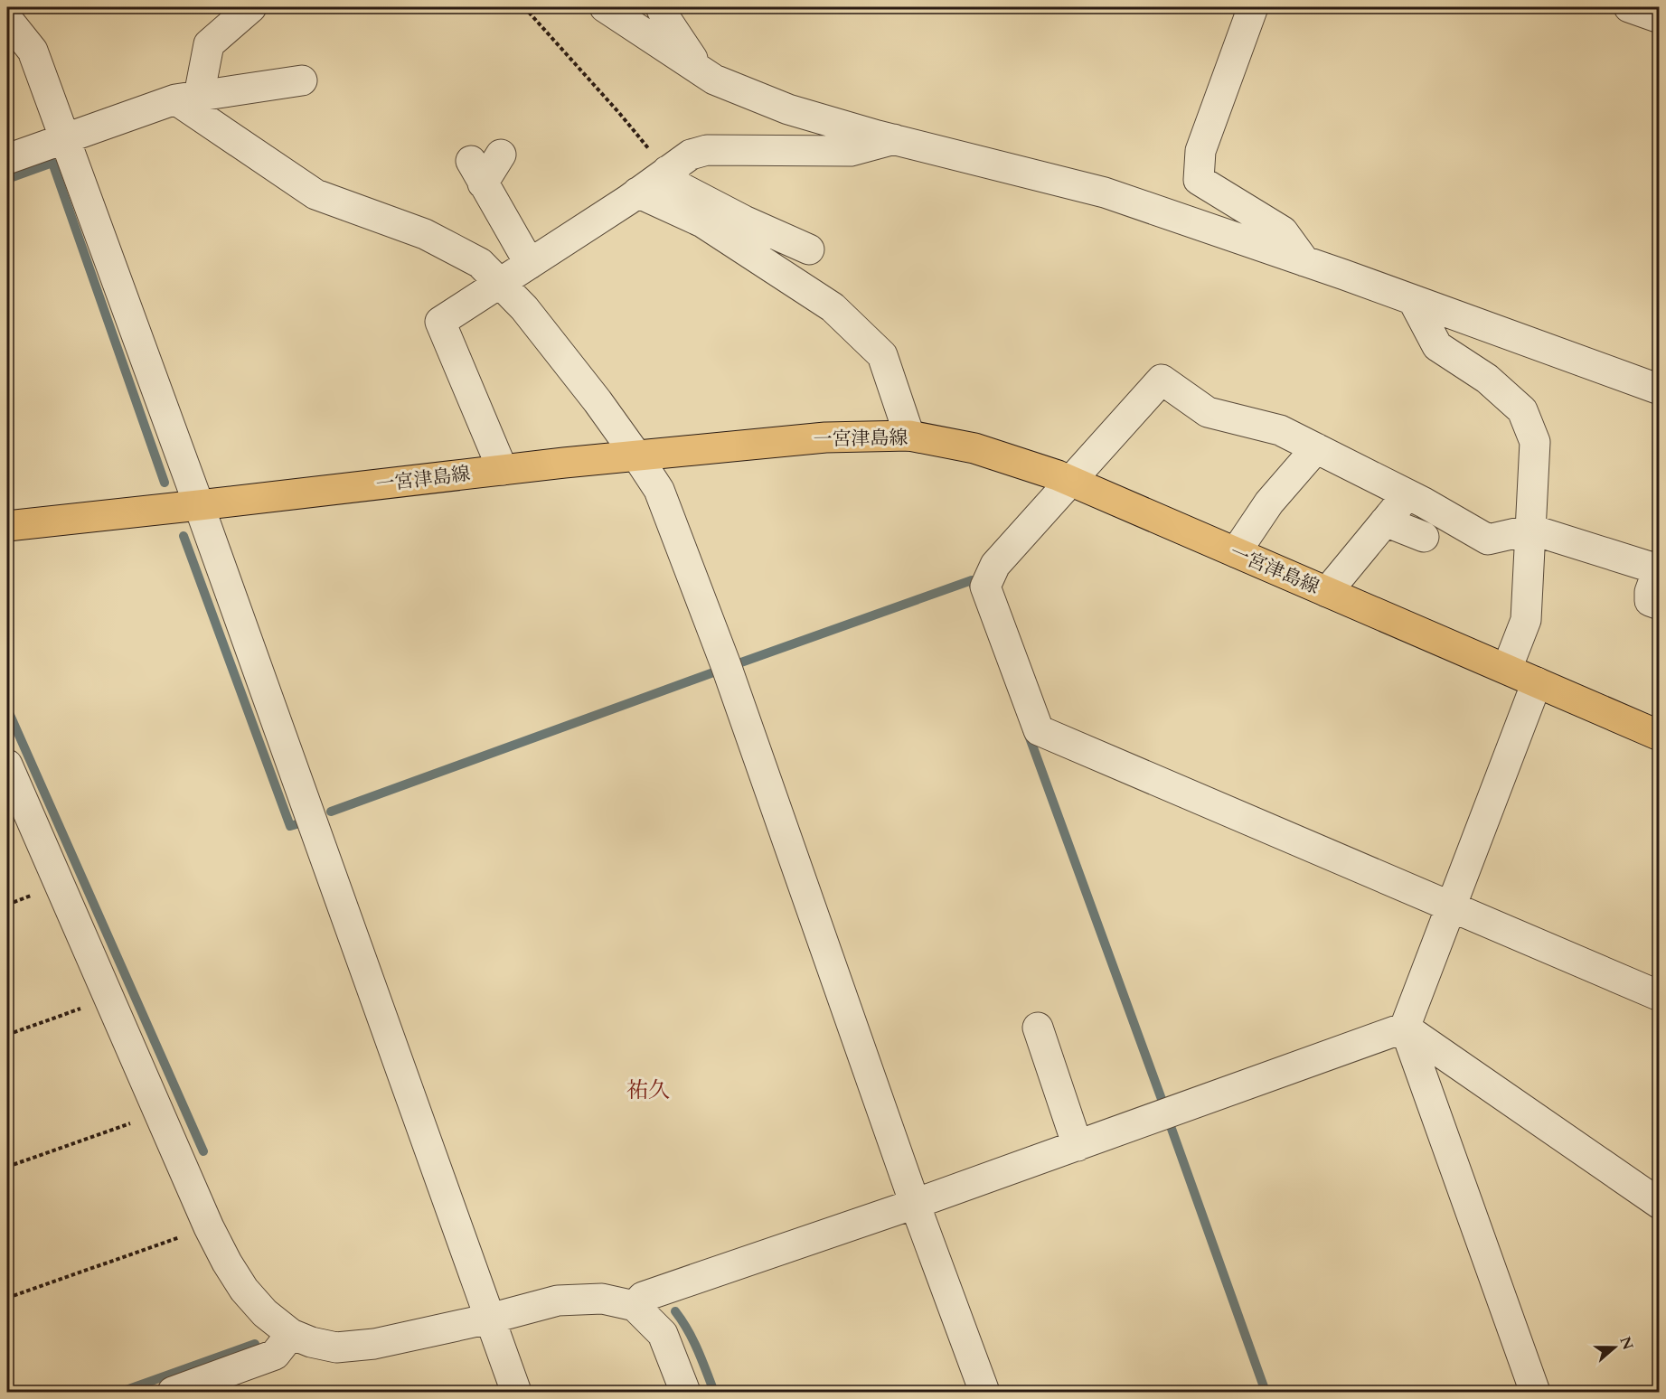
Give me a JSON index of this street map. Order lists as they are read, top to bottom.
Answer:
{
  "streets": {
    "main road": ["一宮津島線"]
  },
  "districts": ["祐久"],
  "north": "right"
}
